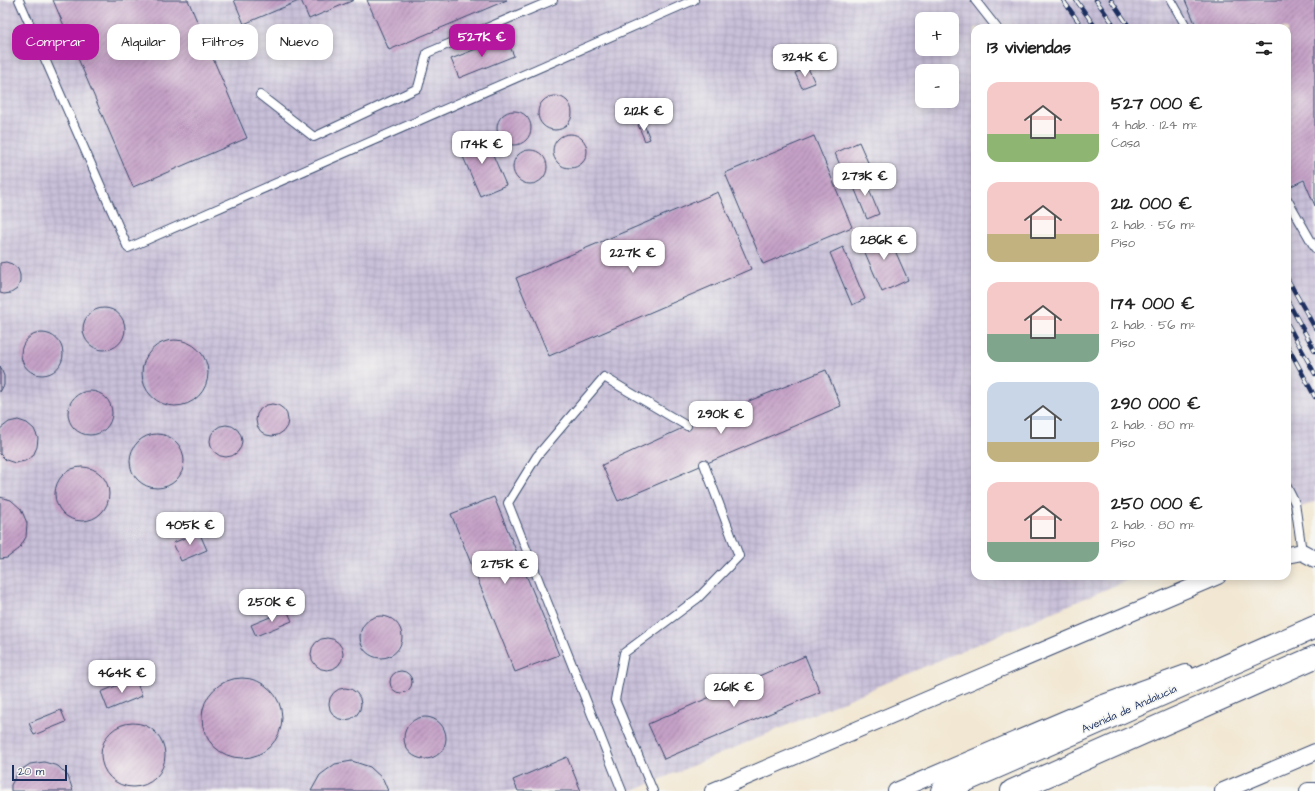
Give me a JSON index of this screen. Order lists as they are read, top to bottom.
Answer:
{
  "streets": {
    "main road": ["Avenida de Andalucía"]
  },
  "scale_bar": "20 m",
  "page": {
    "map_buttons": ["+", "−"],
    "price": [
      "527K €",
      "324K €",
      "212K €",
      "174K €",
      "273K €",
      "286K €",
      "227K €",
      "290K €",
      "405K €",
      "275K €",
      "250K €",
      "464K €",
      "261K €"
    ],
    "chip": [
      "Comprar",
      "Alquilar",
      "Filtros",
      "Nuevo"
    ],
    "heading": "13 viviendas",
    "list": [
      {
        "name": "527 000 €",
        "note": "4 hab. · 124 m² · Casa"
      },
      {
        "name": "212 000 €",
        "note": "2 hab. · 56 m² · Piso"
      },
      {
        "name": "174 000 €",
        "note": "2 hab. · 56 m² · Piso"
      },
      {
        "name": "290 000 €",
        "note": "2 hab. · 80 m² · Piso"
      },
      {
        "name": "250 000 €",
        "note": "2 hab. · 80 m² · Piso"
      }
    ],
    "scale": "20 m"
  }
}
